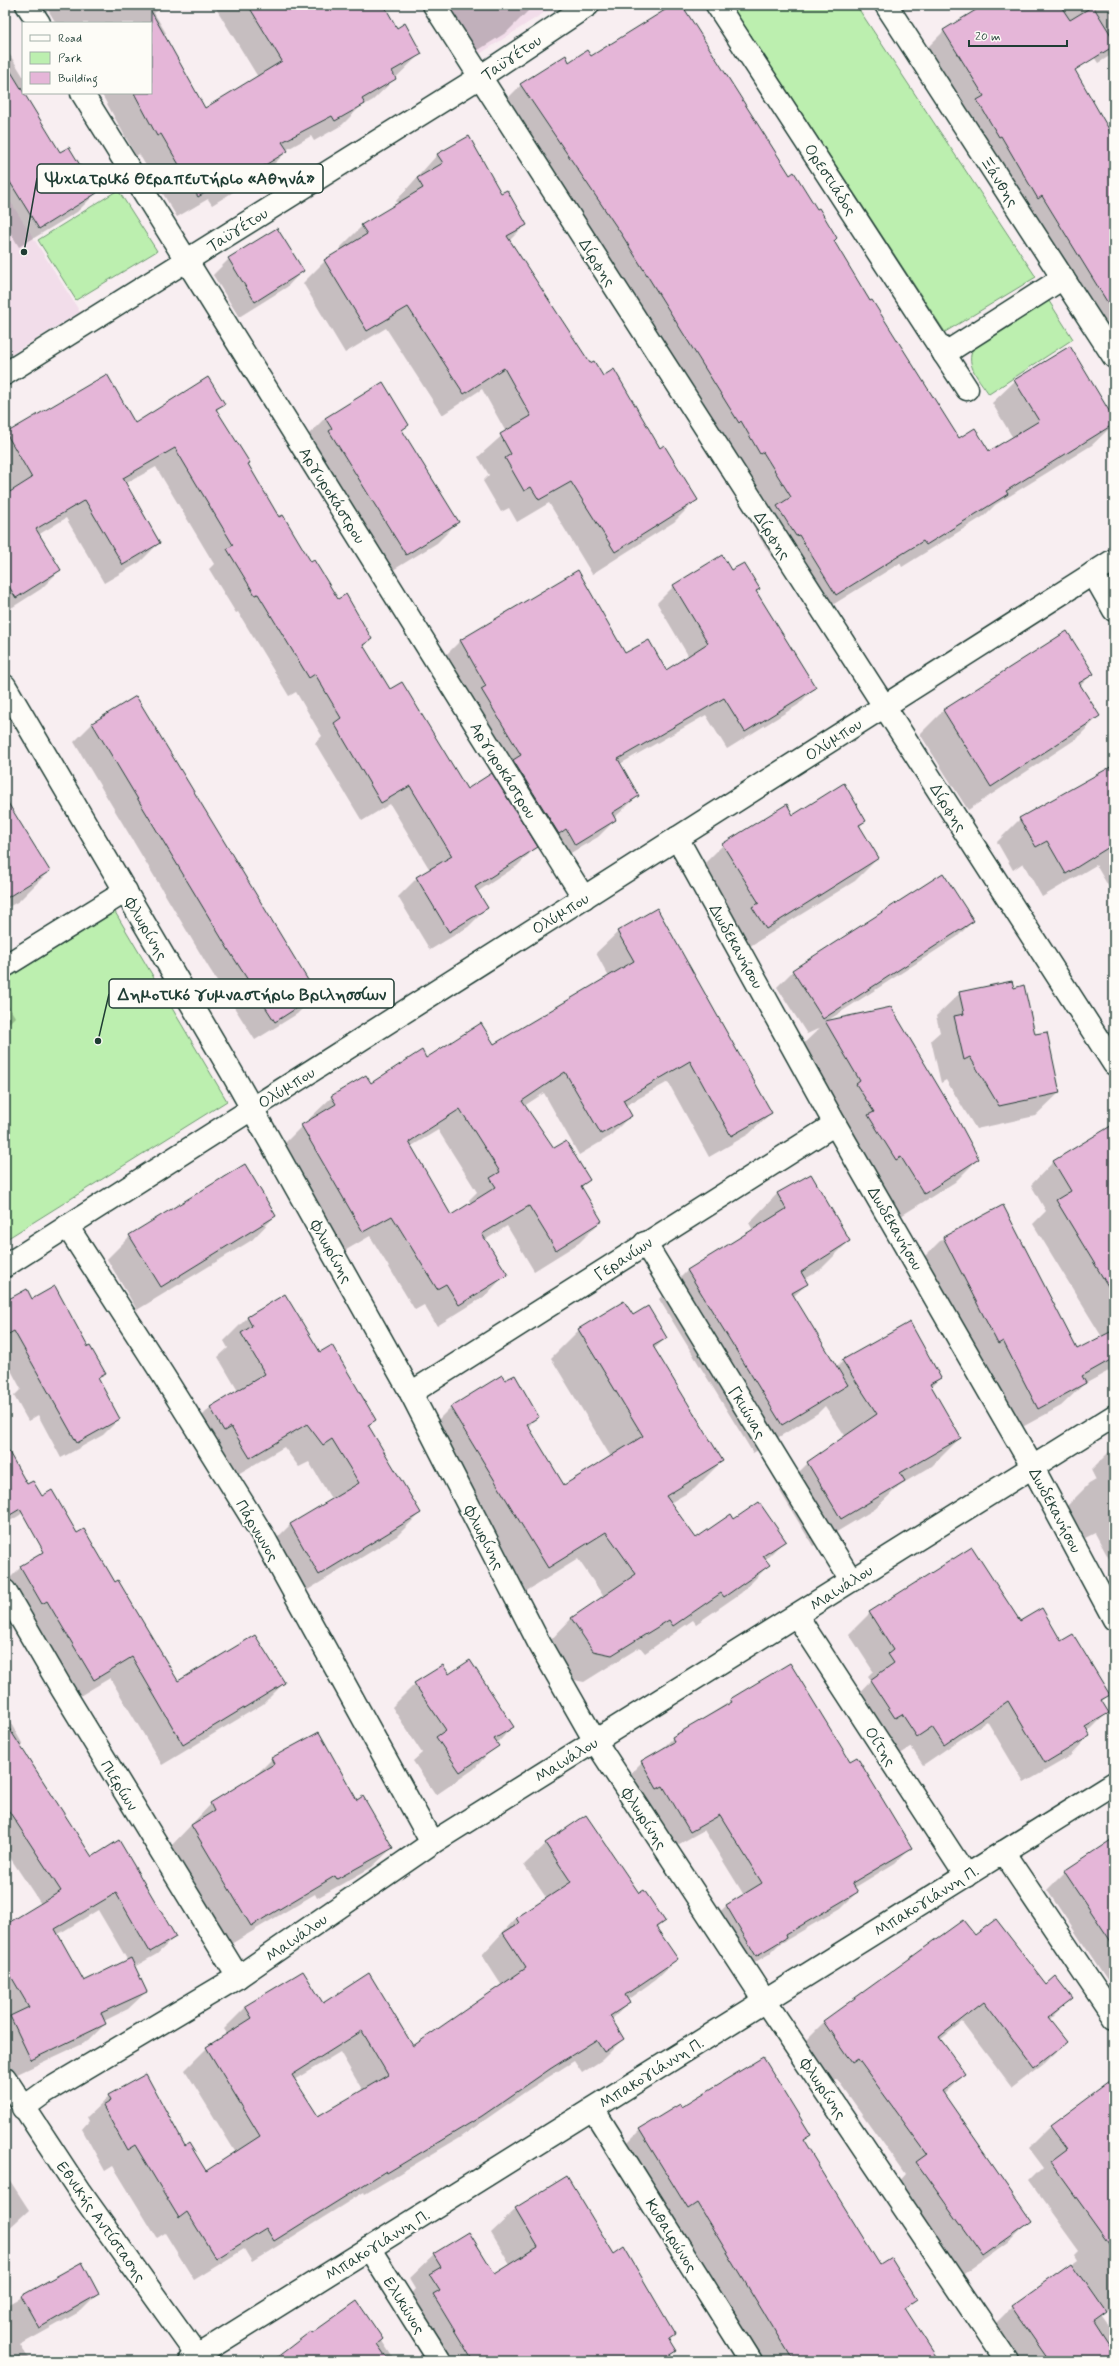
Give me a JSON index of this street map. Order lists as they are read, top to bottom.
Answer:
{
  "streets": {
    "street": [
      "Ταϋγέτου",
      "Ορεστιάδος",
      "Ξάνθης",
      "Δίρφης",
      "Αργυροκάστρου",
      "Ολύμπου",
      "Φλωρίνης",
      "Δωδεκανήσου",
      "Γερανίων",
      "Γκιώνας",
      "Πάρνωνος",
      "Μαινάλου",
      "Οίτης",
      "Πιερίων",
      "Μπακογιάννη Π.",
      "Εθνικής Αντίστασης",
      "Κυθαιρώνος",
      "Ελικώνος"
    ]
  },
  "crossings": [
    ["Ταϋγέτου", "Δίρφης"],
    ["Ταϋγέτου", "Αργυροκάστρου"],
    ["Δίρφης", "Ολύμπου"],
    ["Αργυροκάστρου", "Ολύμπου"],
    ["Ολύμπου", "Φλωρίνης"],
    ["Ολύμπου", "Δωδεκανήσου"],
    ["Ολύμπου", "Πάρνωνος"],
    ["Φλωρίνης", "Γερανίων"],
    ["Φλωρίνης", "Μαινάλου"],
    ["Φλωρίνης", "Μπακογιάννη Π."],
    ["Δωδεκανήσου", "Γερανίων"],
    ["Δωδεκανήσου", "Μαινάλου"],
    ["Γερανίων", "Γκιώνας"],
    ["Γκιώνας", "Μαινάλου"],
    ["Πάρνωνος", "Μαινάλου"],
    ["Μαινάλου", "Οίτης"],
    ["Μαινάλου", "Πιερίων"],
    ["Μαινάλου", "Εθνικής Αντίστασης"],
    ["Οίτης", "Μπακογιάννη Π."],
    ["Μπακογιάννη Π.", "Εθνικής Αντίστασης"],
    ["Μπακογιάννη Π.", "Κυθαιρώνος"],
    ["Μπακογιάννη Π.", "Ελικώνος"]
  ],
  "places": ["Ψυχιατρικό Θεραπευτήριο «Αθηνά»", "Δημοτικό γυμναστήριο Βριλησσίων"],
  "legend": ["Road", "Park", "Building"],
  "scale_bar": "20 m"
}
